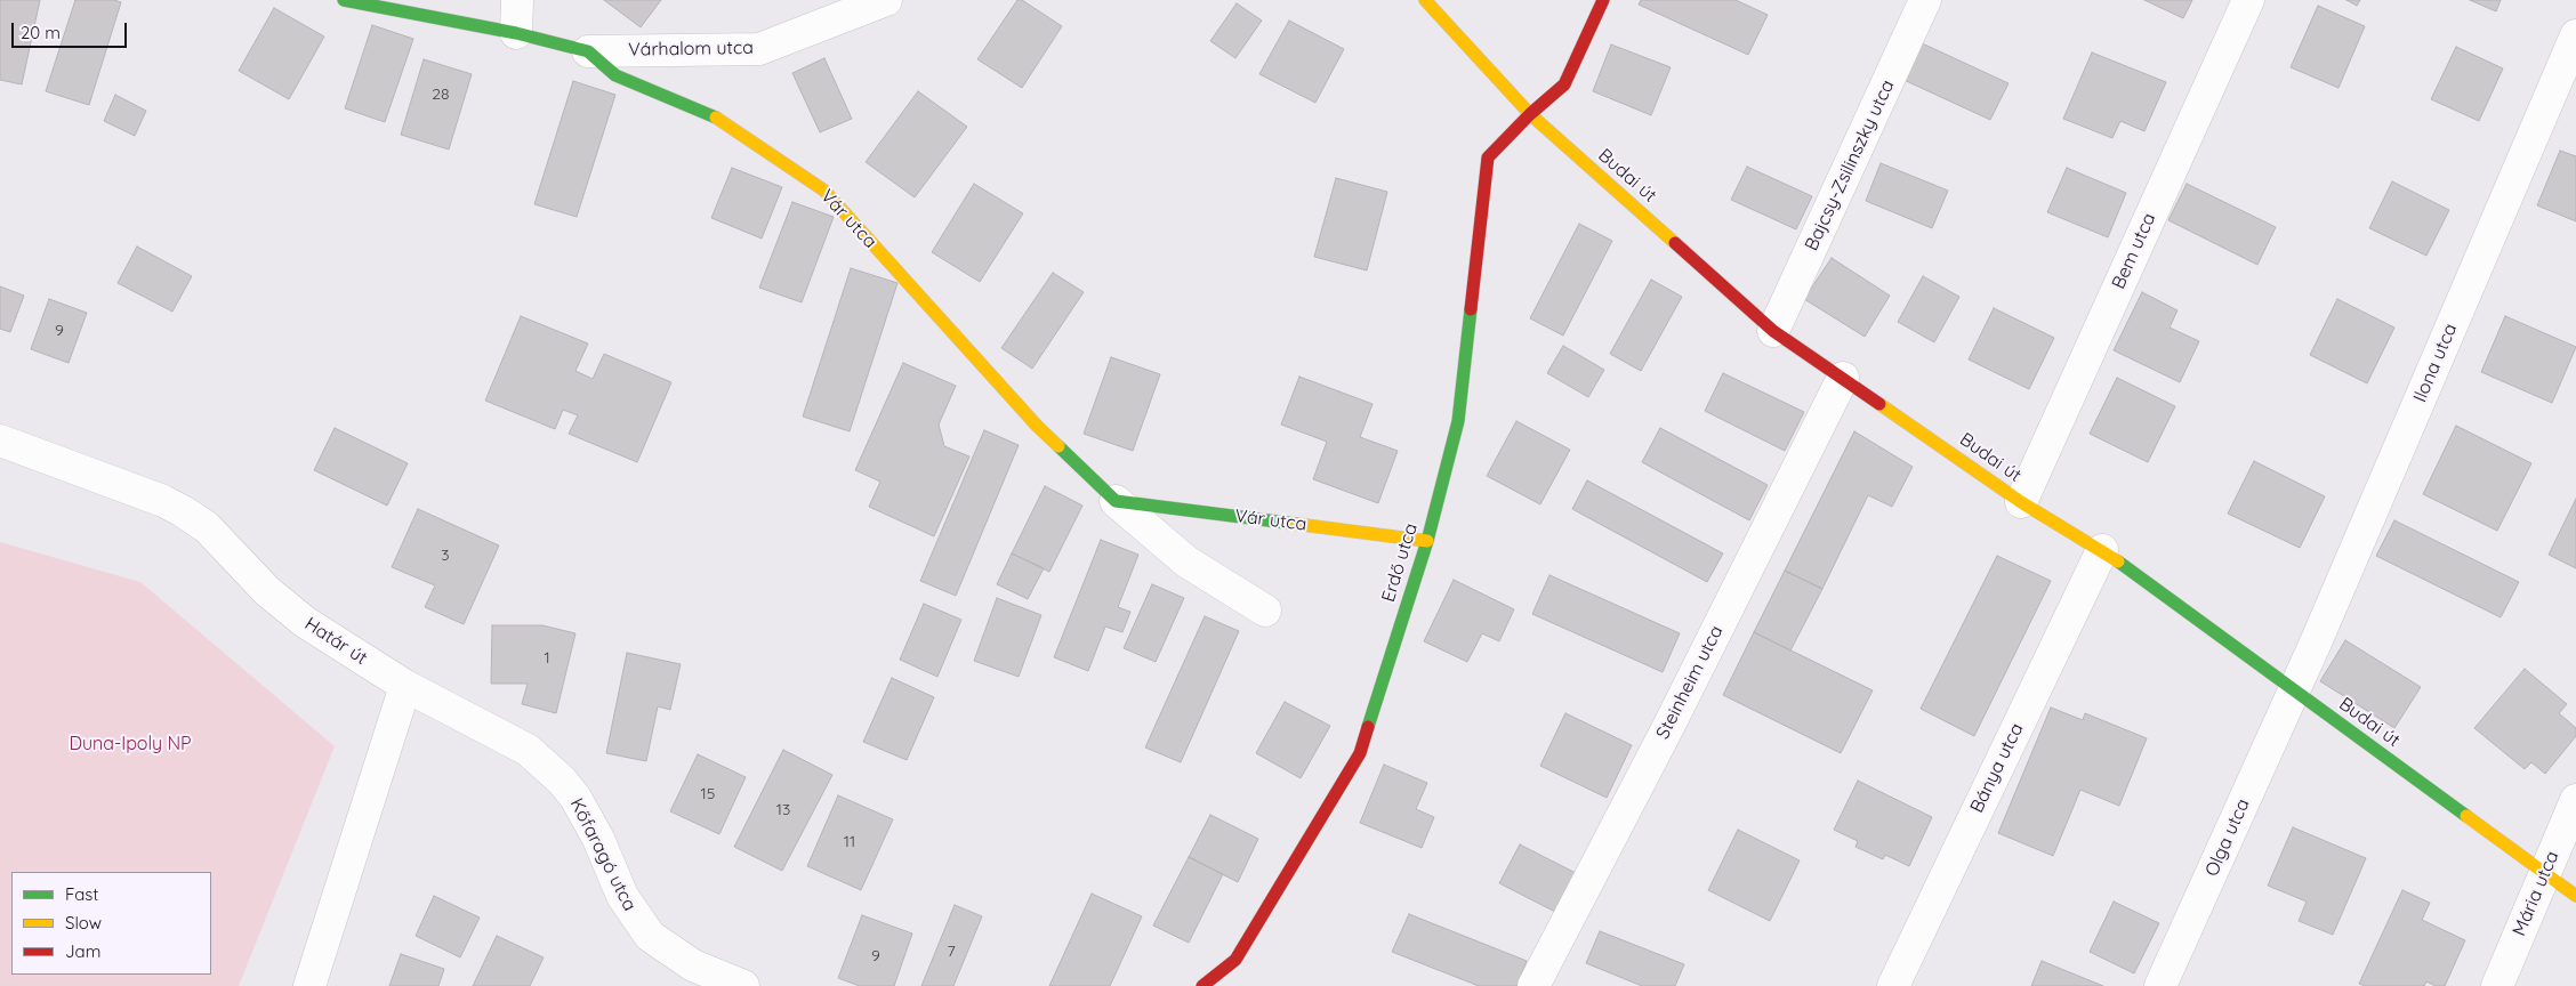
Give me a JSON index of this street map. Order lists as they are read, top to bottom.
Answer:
{
  "streets": {
    "street": [
      "Várhalom utca",
      "Bajcsy-Zsilinszky utca",
      "Budai út",
      "Vár utca",
      "Bem utca",
      "Ilona utca",
      "Erdő utca",
      "Határ út",
      "Steinheim utca",
      "Bánya utca",
      "Olga utca",
      "Kőfaragó utca",
      "Mária utca"
    ]
  },
  "crossings": [
    ["Várhalom utca", "Vár utca"],
    ["Bajcsy-Zsilinszky utca", "Budai út"],
    ["Budai út", "Bem utca"],
    ["Budai út", "Ilona utca"],
    ["Budai út", "Erdő utca"],
    ["Budai út", "Steinheim utca"],
    ["Budai út", "Bánya utca"],
    ["Budai út", "Olga utca"],
    ["Budai út", "Mária utca"],
    ["Vár utca", "Erdő utca"],
    ["Ilona utca", "Olga utca"],
    ["Határ út", "Kőfaragó utca"]
  ],
  "parks": ["Duna-Ipoly NP"],
  "house_numbers": [
    "28",
    "9",
    "3",
    "1",
    "15",
    "13",
    "11",
    "7",
    "9"
  ],
  "legend": ["Fast", "Slow", "Jam"],
  "scale_bar": "20 m"
}
